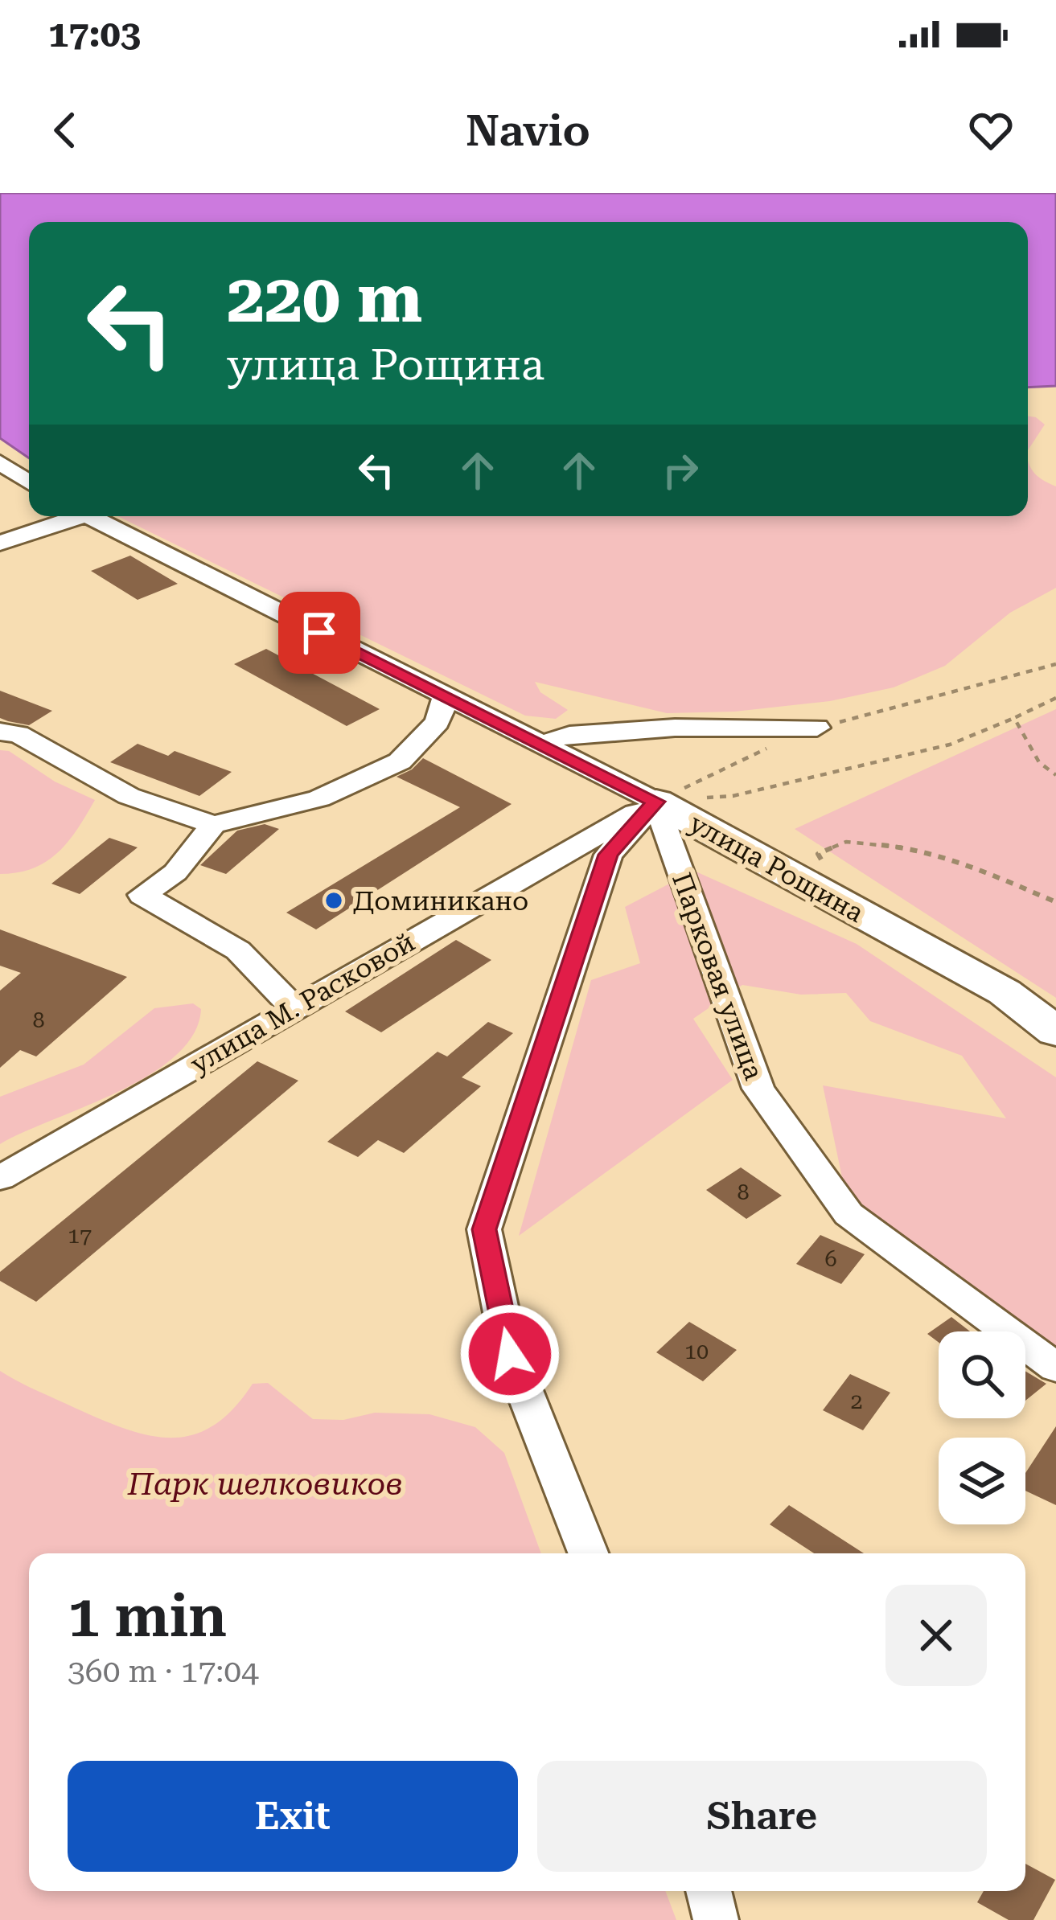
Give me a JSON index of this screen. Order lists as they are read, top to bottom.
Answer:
{
  "streets": {
    "street": ["улица Рощина", "Парковая улица", "улица М. Расковой"]
  },
  "crossings": [
    ["улица Рощина", "Парковая улица"],
    ["улица Рощина", "улица М. Расковой"],
    ["Парковая улица", "улица М. Расковой"]
  ],
  "parks": ["Парк шелковиков"],
  "places": ["Доминикано"],
  "house_numbers": [
    "8",
    "8",
    "17",
    "6",
    "10",
    "2"
  ],
  "page": {
    "status": "17:03",
    "header": "Navio",
    "turn": ["220 m", "улица Рощина"],
    "heading": ["1 min", "360 m · 17:04"],
    "buttons": ["Exit", "Share"]
  }
}
